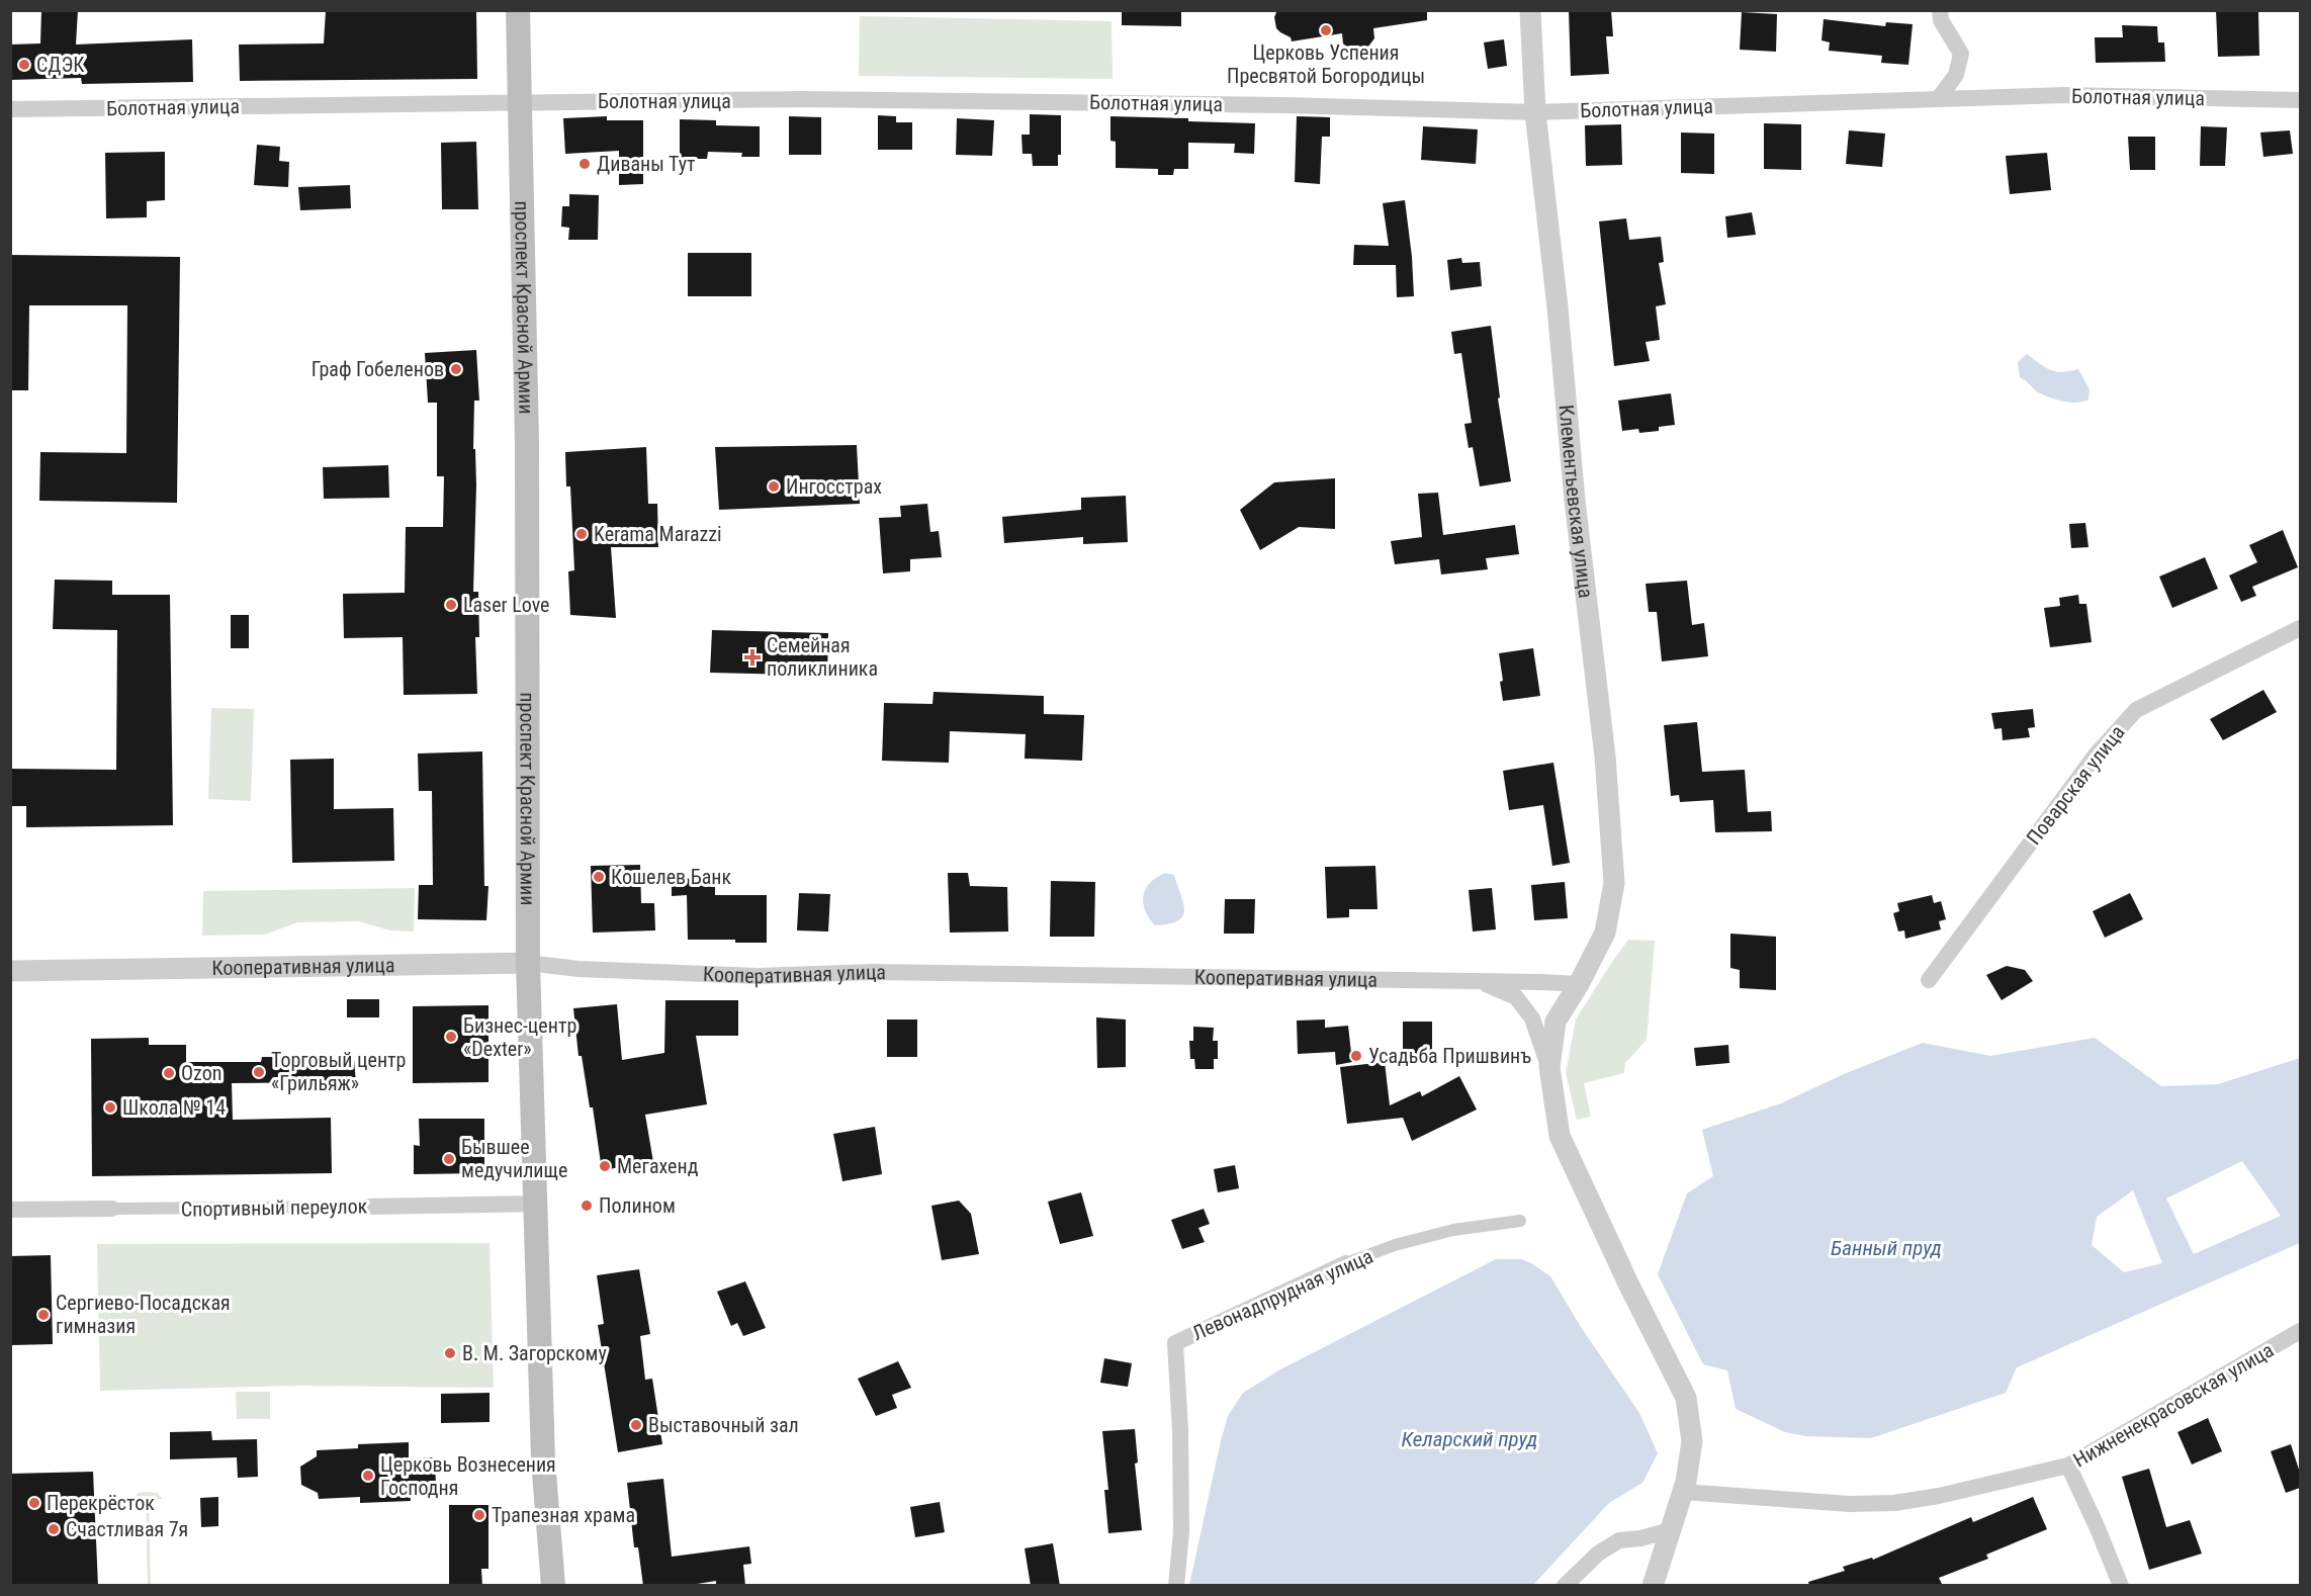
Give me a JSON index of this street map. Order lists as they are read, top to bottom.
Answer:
{
  "streets": {
    "main road": ["проспект Красной Армии"],
    "street": [
      "Болотная улица",
      "Клементьевская улица",
      "Поварская улица",
      "Кооперативная улица",
      "Спортивный переулок",
      "Левонадпрудная улица",
      "Нижненекрасовская улица"
    ]
  },
  "crossings": [
    ["Болотная улица", "проспект Красной Армии"],
    ["Болотная улица", "Клементьевская улица"],
    ["проспект Красной Армии", "Кооперативная улица"],
    ["проспект Красной Армии", "Спортивный переулок"],
    ["Клементьевская улица", "Кооперативная улица"],
    ["Клементьевская улица", "Нижненекрасовская улица"]
  ],
  "water": ["Банный пруд", "Келарский пруд"],
  "places": {
    "other": [
      "Церковь Успения Пресвятой Богородицы",
      "СДЭК",
      "Диваны Тут",
      "Граф Гобеленов",
      "Ингосстрах",
      "Kerama Marazzi",
      "Laser Love",
      "Кошелев Банк",
      "Бизнес-центр «Dexter»",
      "Усадьба Пришвинъ",
      "Торговый центр «Грильяж»",
      "Ozon",
      "Школа № 14",
      "Бывшее медучилище",
      "Мегахенд",
      "Полином",
      "Сергиево-Посадская гимназия",
      "В. М. Загорскому",
      "Выставочный зал",
      "Церковь Вознесения Господня",
      "Перекрёсток",
      "Трапезная храма",
      "Счастливая 7я"
    ],
    "health": ["Семейная поликлиника"]
  }
}
